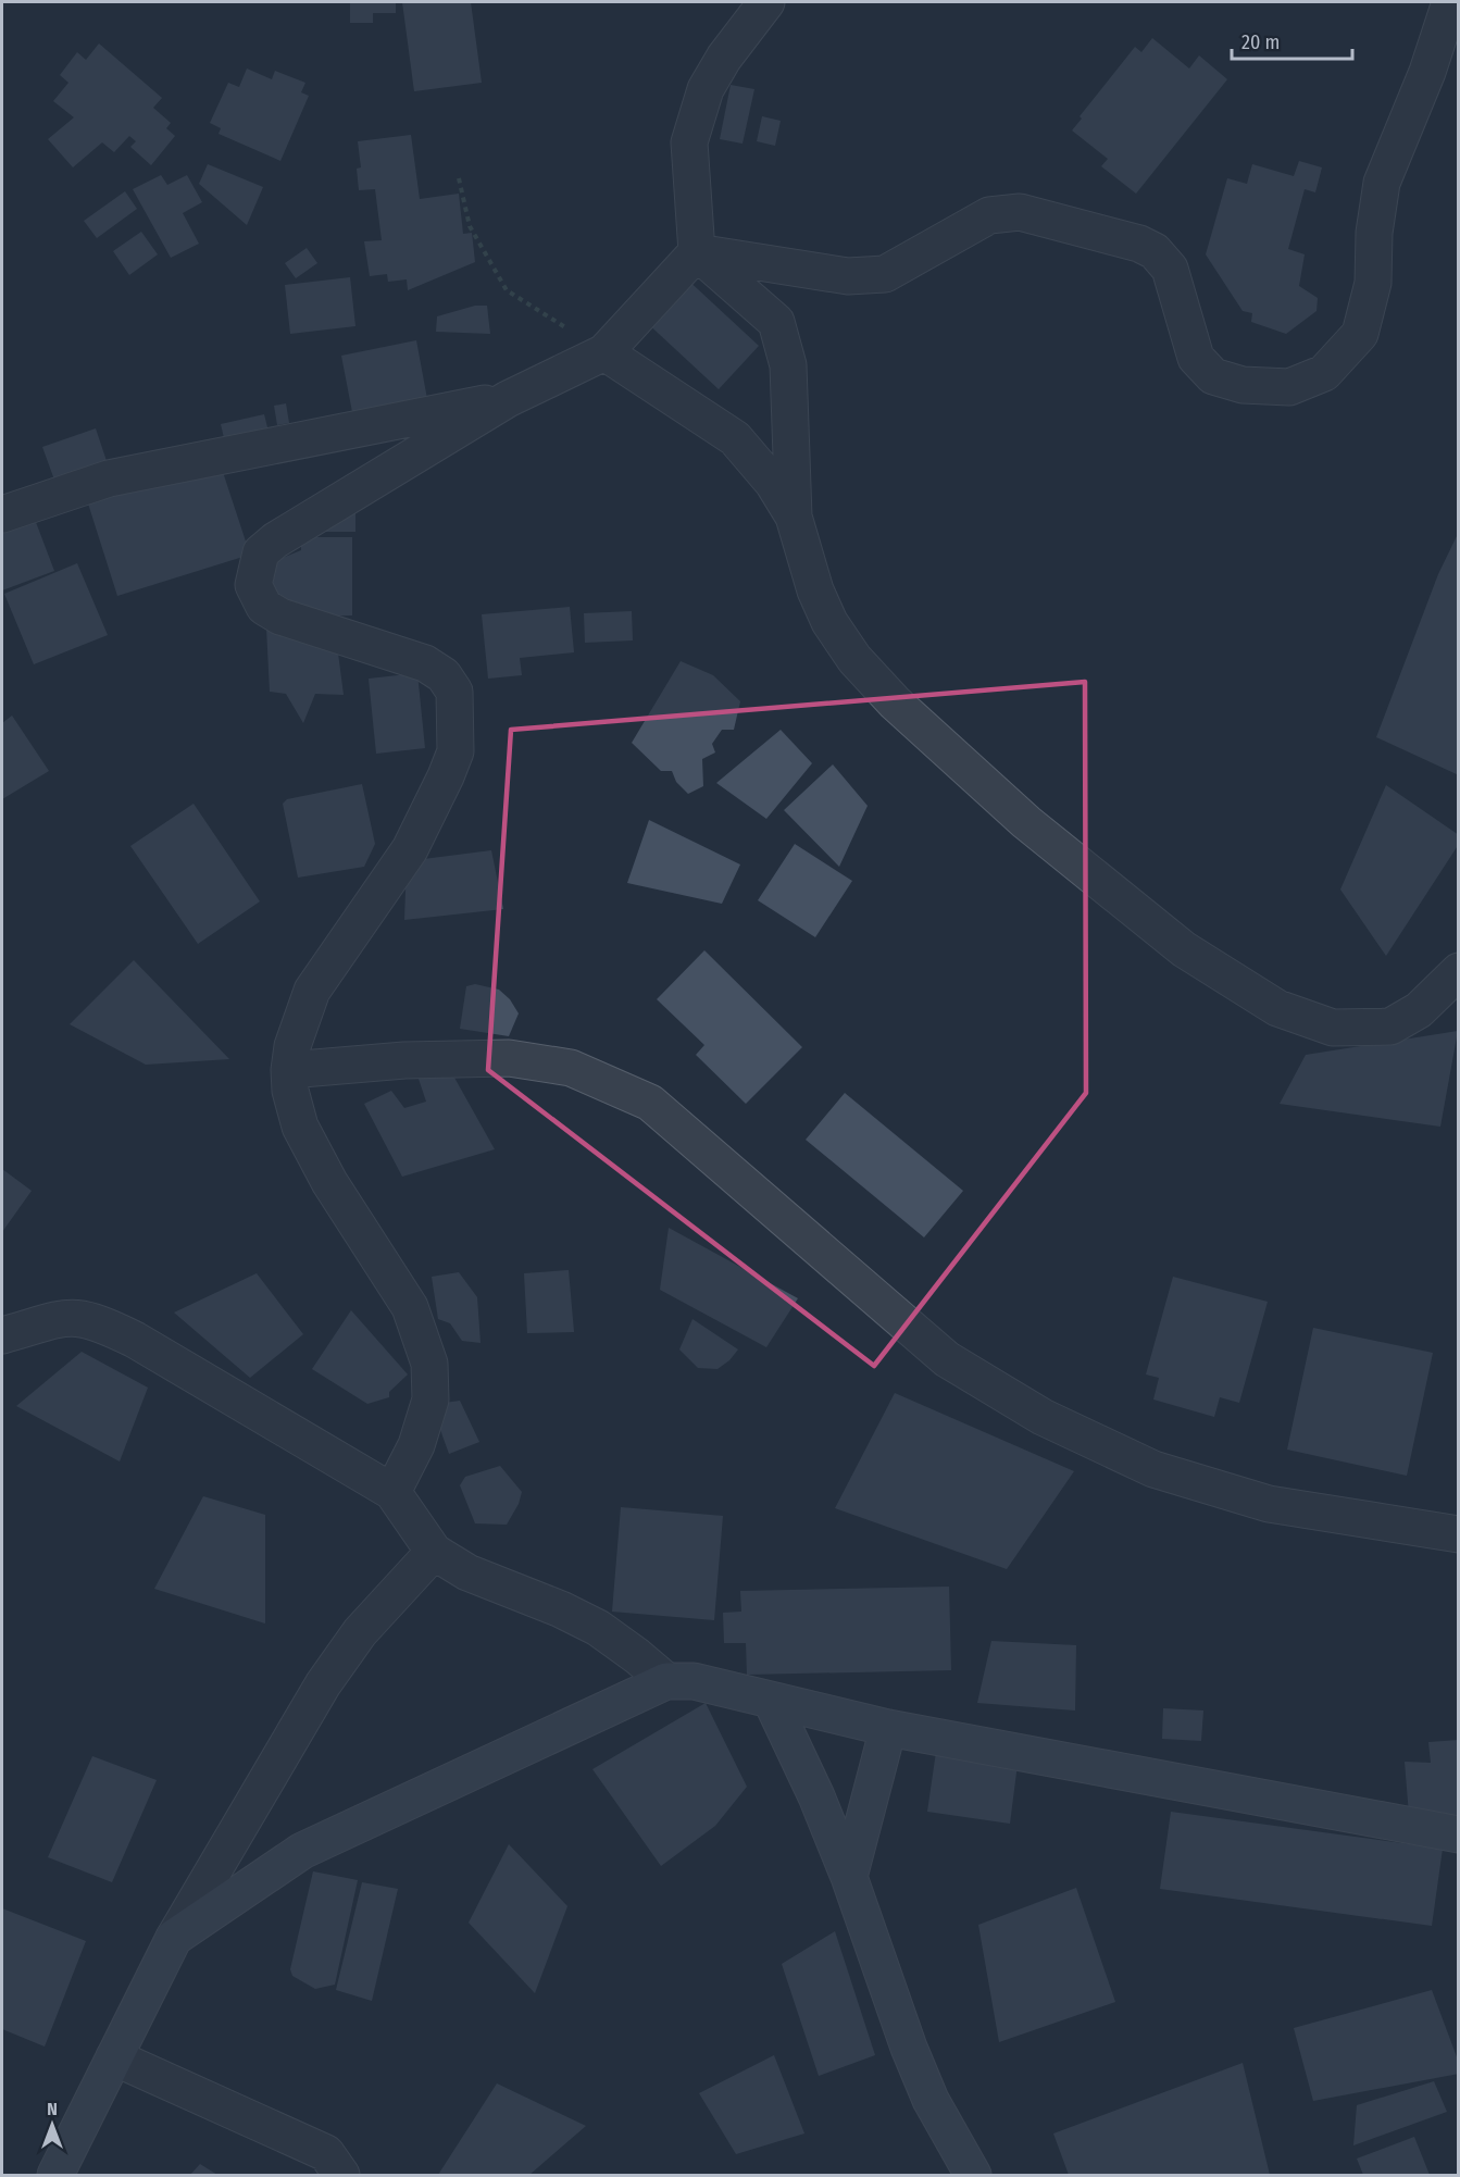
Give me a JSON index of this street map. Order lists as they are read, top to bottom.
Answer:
{
  "scale_bar": "20 m",
  "north": "top"
}
